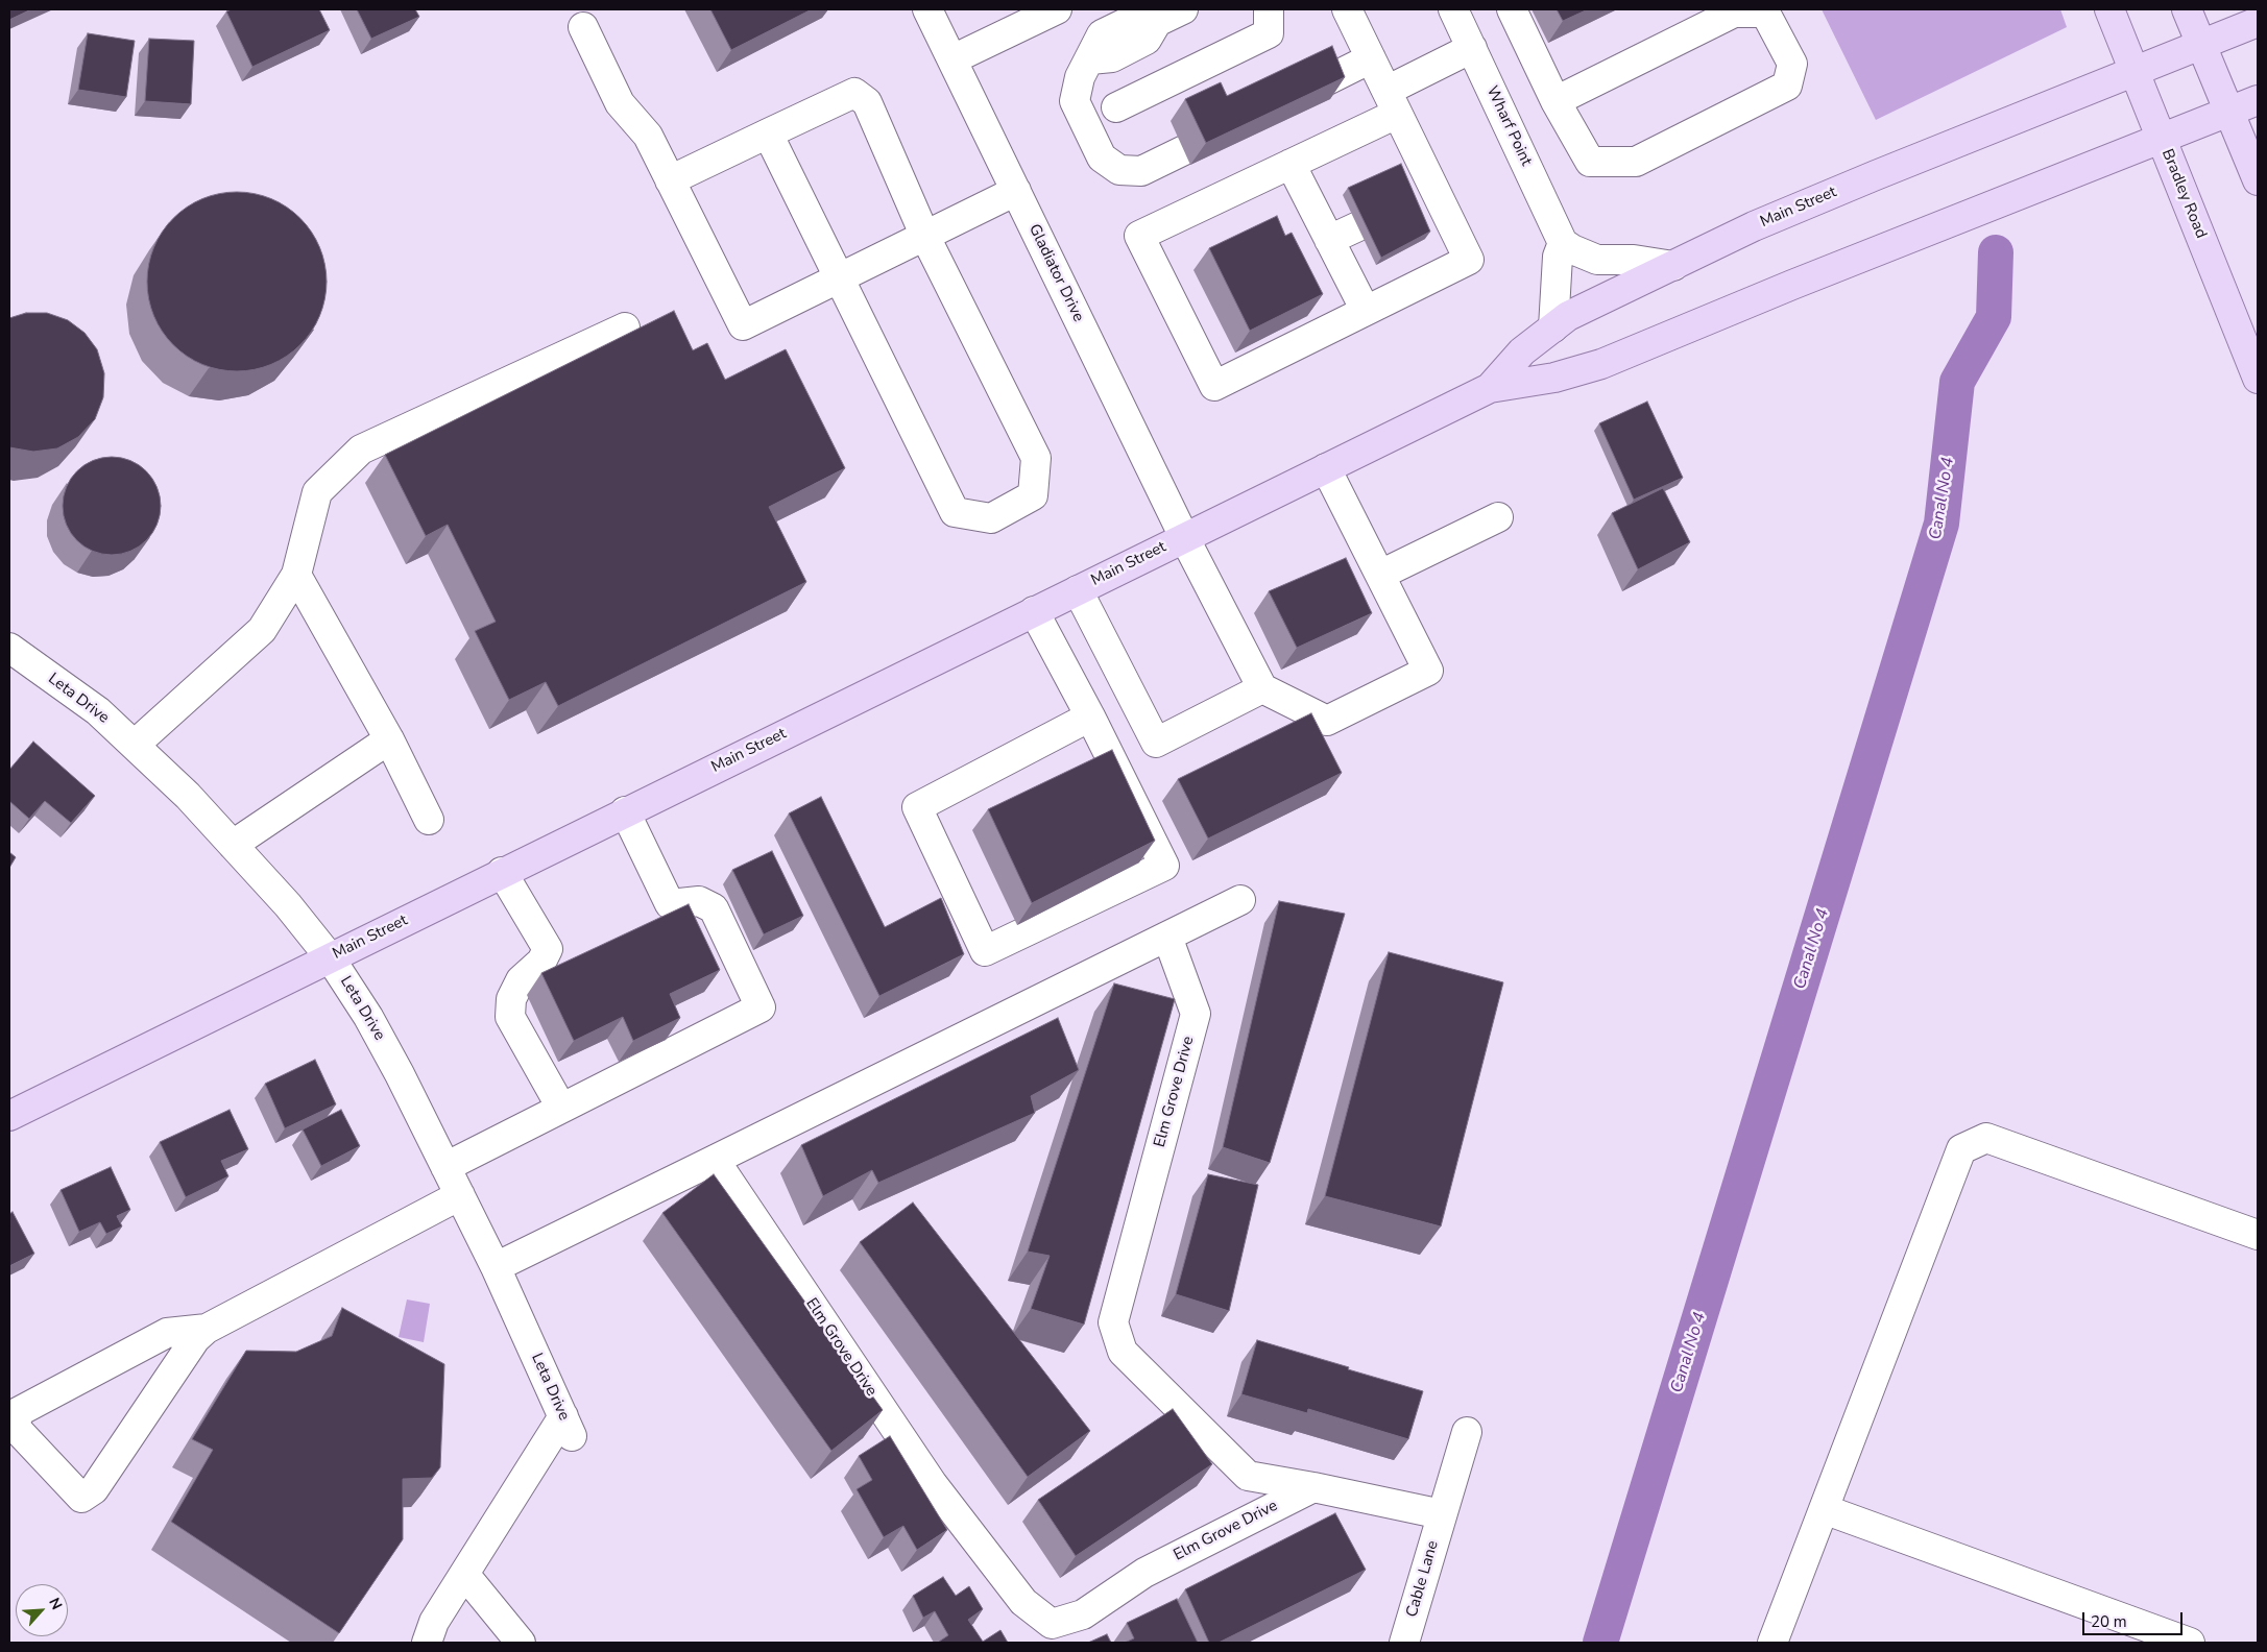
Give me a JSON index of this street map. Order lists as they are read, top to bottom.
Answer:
{
  "streets": {
    "main road": ["Bradley Road", "Main Street"],
    "street": [
      "Wharf Point",
      "Gladiator Drive",
      "Leta Drive",
      "Elm Grove Drive",
      "Cable Lane"
    ]
  },
  "crossings": [
    ["Bradley Road", "Main Street"],
    ["Main Street", "Gladiator Drive"],
    ["Main Street", "Leta Drive"]
  ],
  "water": ["Canal No 4"],
  "scale_bar": "20 m",
  "north": "top right"
}
